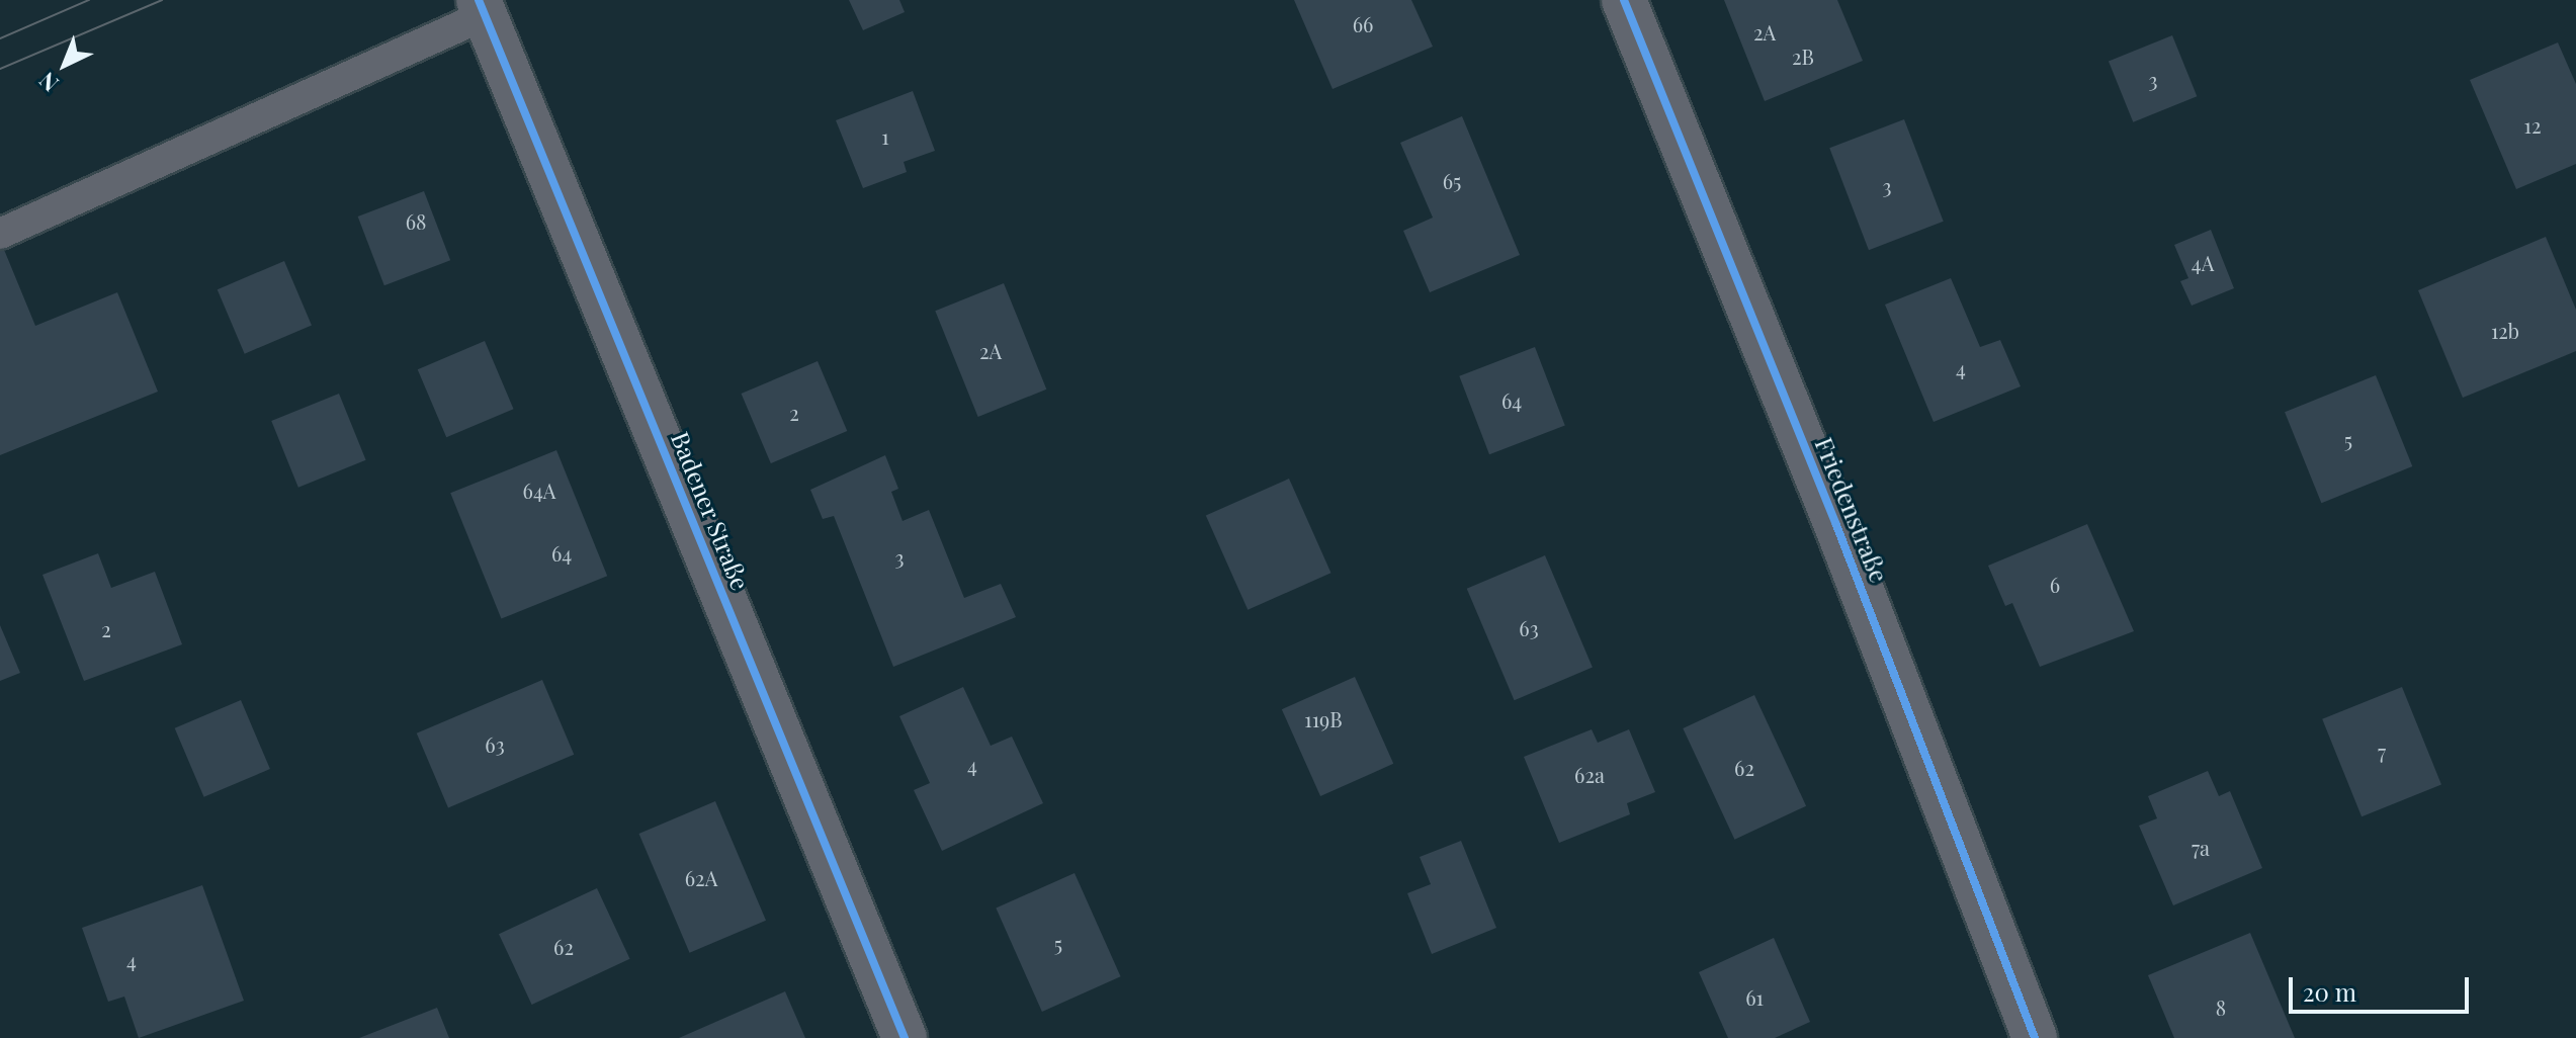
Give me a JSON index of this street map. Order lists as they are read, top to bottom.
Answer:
{
  "streets": {
    "street": ["Friedenstraße", "Badener Straße"]
  },
  "house_numbers": [
    "66",
    "2A",
    "2B",
    "3",
    "12",
    "1",
    "65",
    "3",
    "68",
    "4A",
    "12b",
    "2A",
    "4",
    "64",
    "2",
    "5",
    "64A",
    "64",
    "3",
    "6",
    "63",
    "2",
    "119B",
    "63",
    "7",
    "4",
    "62",
    "62a",
    "7a",
    "62A",
    "5",
    "62",
    "4",
    "61",
    "8"
  ],
  "scale_bar": "20 m",
  "north": "bottom left"
}
